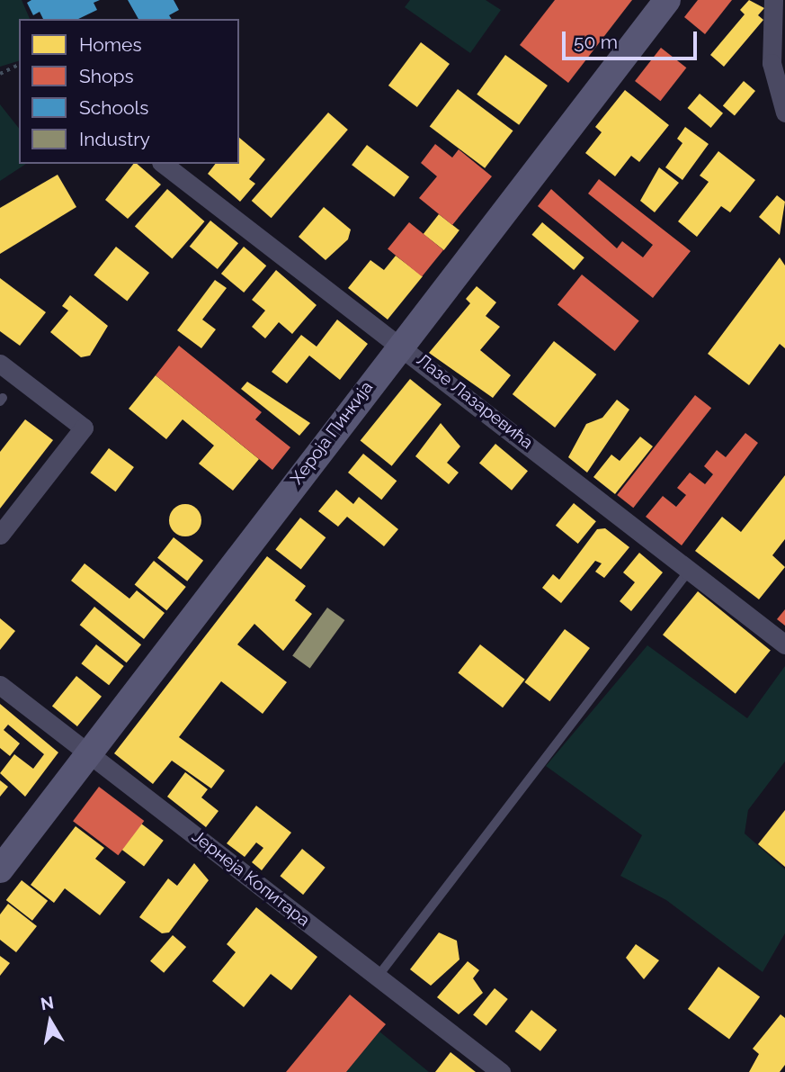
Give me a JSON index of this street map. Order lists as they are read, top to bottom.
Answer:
{
  "streets": {
    "street": ["Лазе Лазаревића", "Хероја Пинкија", "Јернеја Копитара"]
  },
  "crossings": [
    ["Лазе Лазаревића", "Хероја Пинкија"],
    ["Хероја Пинкија", "Јернеја Копитара"]
  ],
  "legend": [
    "Homes",
    "Shops",
    "Schools",
    "Industry"
  ],
  "scale_bar": "50 m",
  "north": "top"
}
